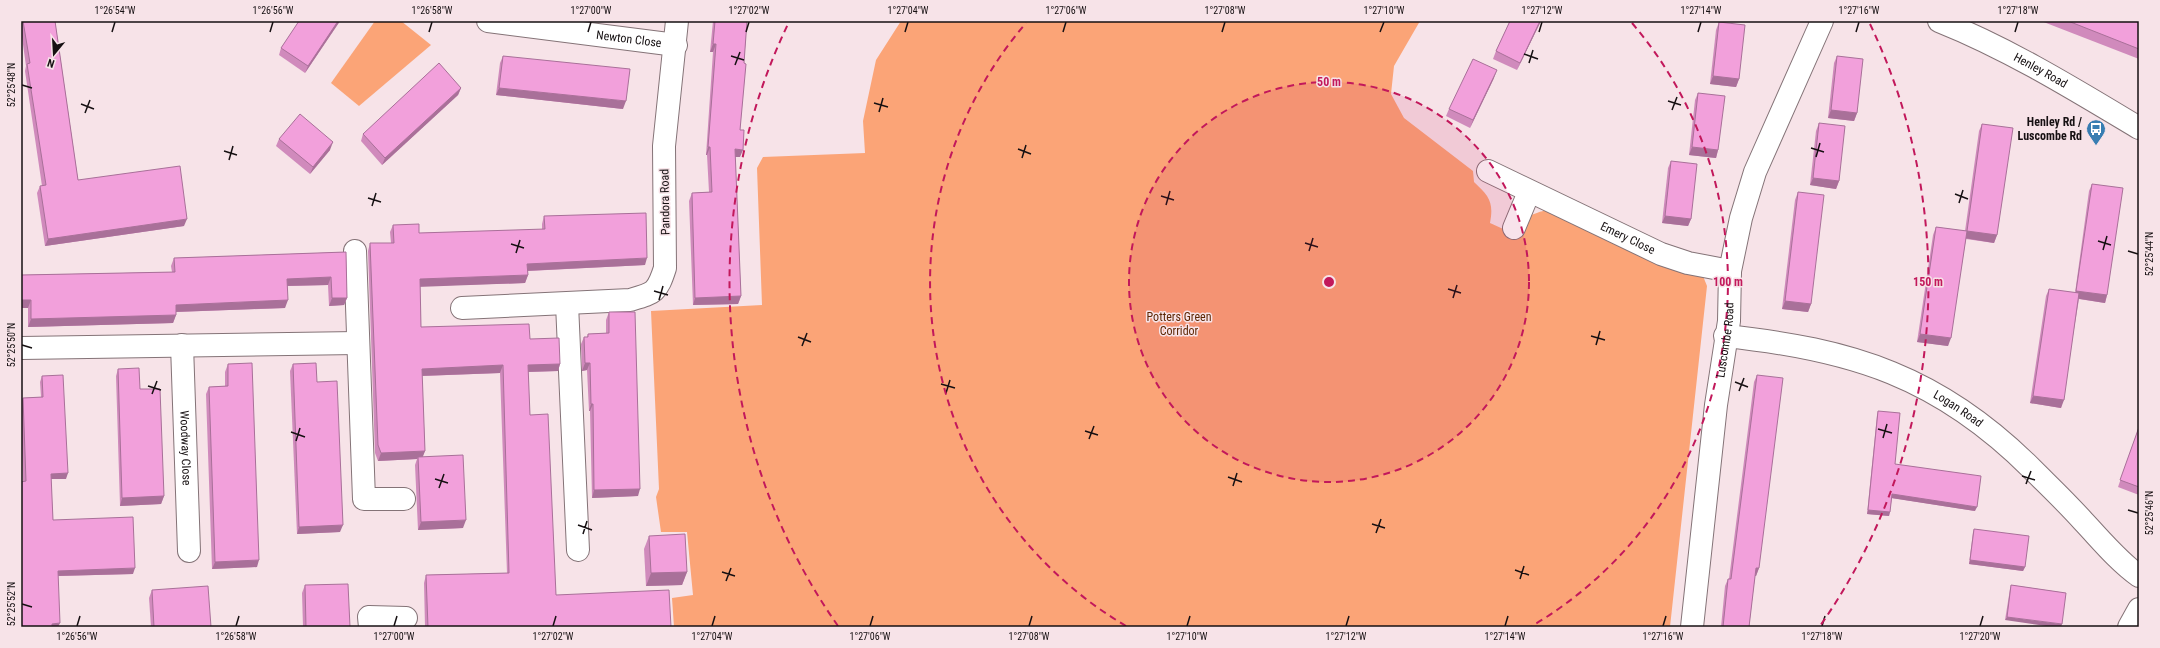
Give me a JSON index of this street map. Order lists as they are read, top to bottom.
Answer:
{
  "streets": {
    "street": [
      "Newton Close",
      "Henley Road",
      "Pandora Road",
      "Emery Close",
      "Luscombe Road",
      "Logan Road",
      "Woodway Close"
    ]
  },
  "crossings": [
    ["Newton Close", "Pandora Road"],
    ["Emery Close", "Luscombe Road"],
    ["Luscombe Road", "Logan Road"]
  ],
  "parks": ["Potters Green Corridor"],
  "places": {
    "bus stop": ["Henley Rd / Luscombe Rd"]
  },
  "north": "bottom",
  "coordinates": [
    "1°26'54\"W",
    "1°26'56\"W",
    "1°26'58\"W",
    "1°27'00\"W",
    "1°27'02\"W",
    "1°27'04\"W",
    "1°27'06\"W",
    "1°27'08\"W",
    "1°27'10\"W",
    "1°27'12\"W",
    "1°27'14\"W",
    "1°27'16\"W",
    "1°27'18\"W",
    "52°25'48\"N",
    "52°25'44\"N",
    "52°25'50\"N",
    "52°25'46\"N",
    "52°25'52\"N",
    "1°27'20\"W"
  ],
  "rings": ["50 m", "100 m", "150 m"]
}
